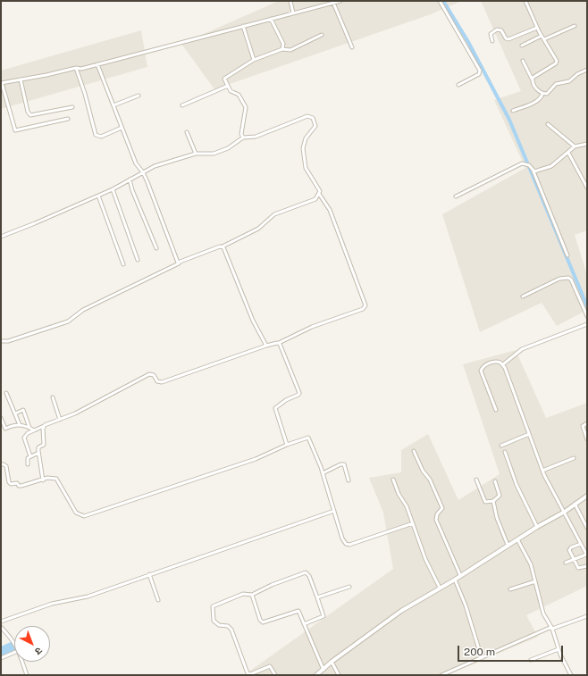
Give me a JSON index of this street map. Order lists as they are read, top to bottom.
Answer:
{
  "scale_bar": "200 m",
  "north": "bottom right"
}
